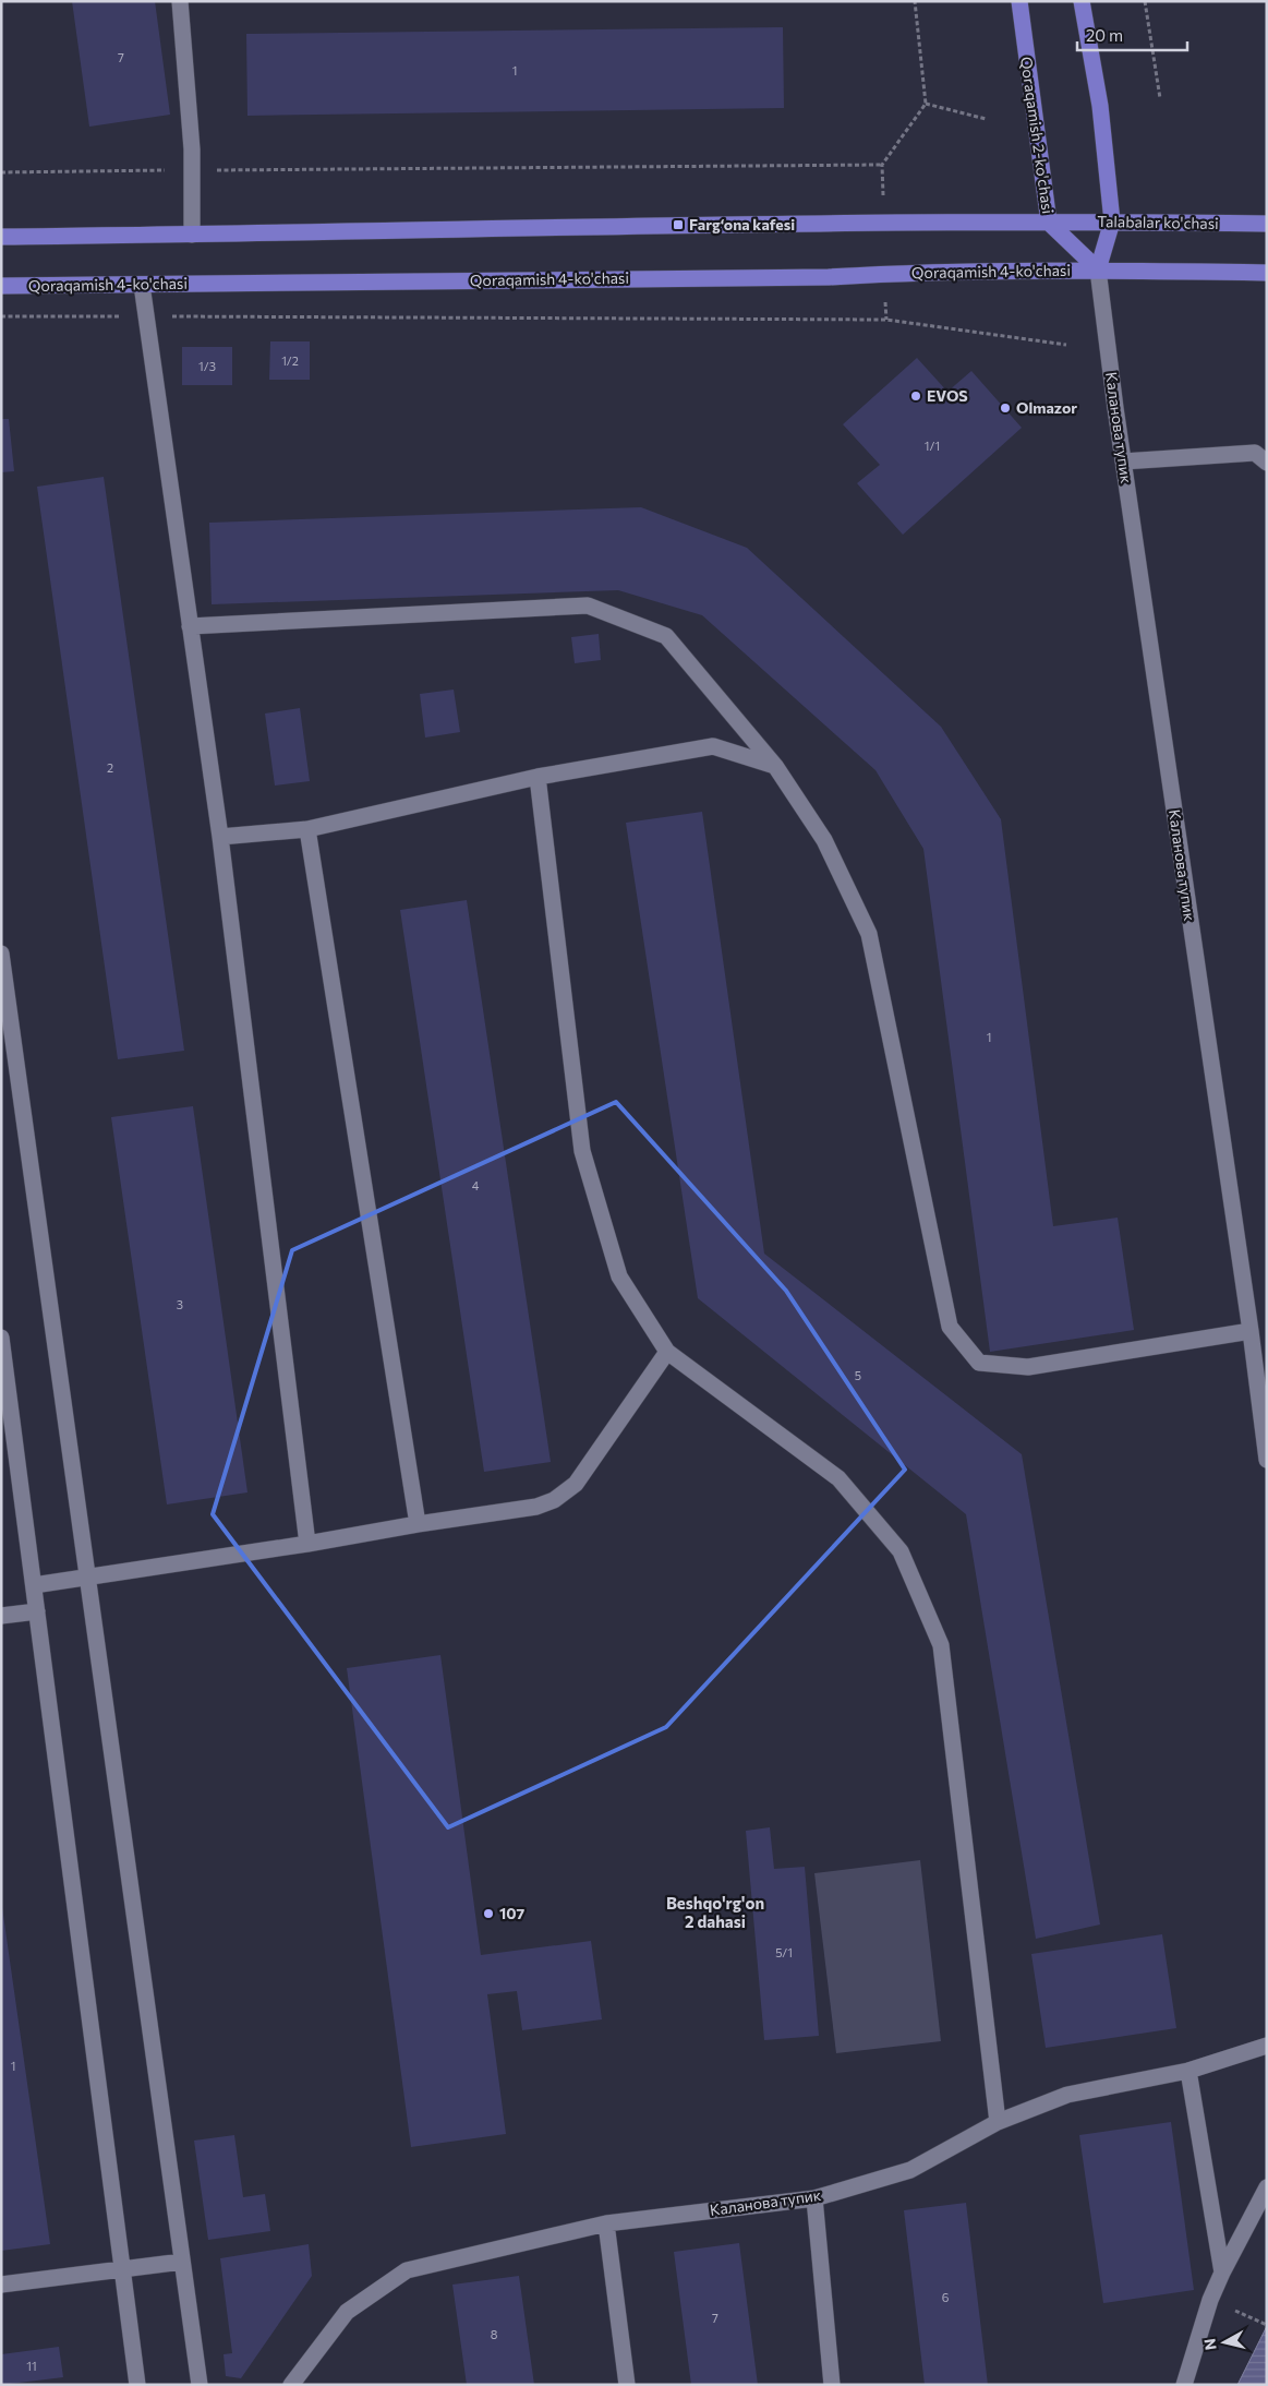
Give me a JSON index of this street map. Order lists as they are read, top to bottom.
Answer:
{
  "streets": {
    "main road": ["Qoraqamish 2-ko'chasi", "Talabalar ko'chasi", "Qoraqamish 4-ko'chasi"],
    "street": ["Каланова тупик"]
  },
  "crossings": [
    ["Qoraqamish 2-ko'chasi", "Talabalar ko'chasi"],
    ["Qoraqamish 2-ko'chasi", "Qoraqamish 4-ko'chasi"],
    ["Qoraqamish 2-ko'chasi", "Каланова тупик"],
    ["Qoraqamish 4-ko'chasi", "Каланова тупик"]
  ],
  "districts": ["Beshqo'rg'on 2 dahasi"],
  "places": {
    "transit": ["Farg‘ona kafesi"],
    "other": ["EVOS", "Olmazor", "107"]
  },
  "house_numbers": [
    "7",
    "1",
    "1/2",
    "1/3",
    "1/1",
    "2",
    "1",
    "4",
    "3",
    "5",
    "5/1",
    "1",
    "6",
    "7",
    "8",
    "11"
  ],
  "scale_bar": "20 m",
  "north": "left"
}
